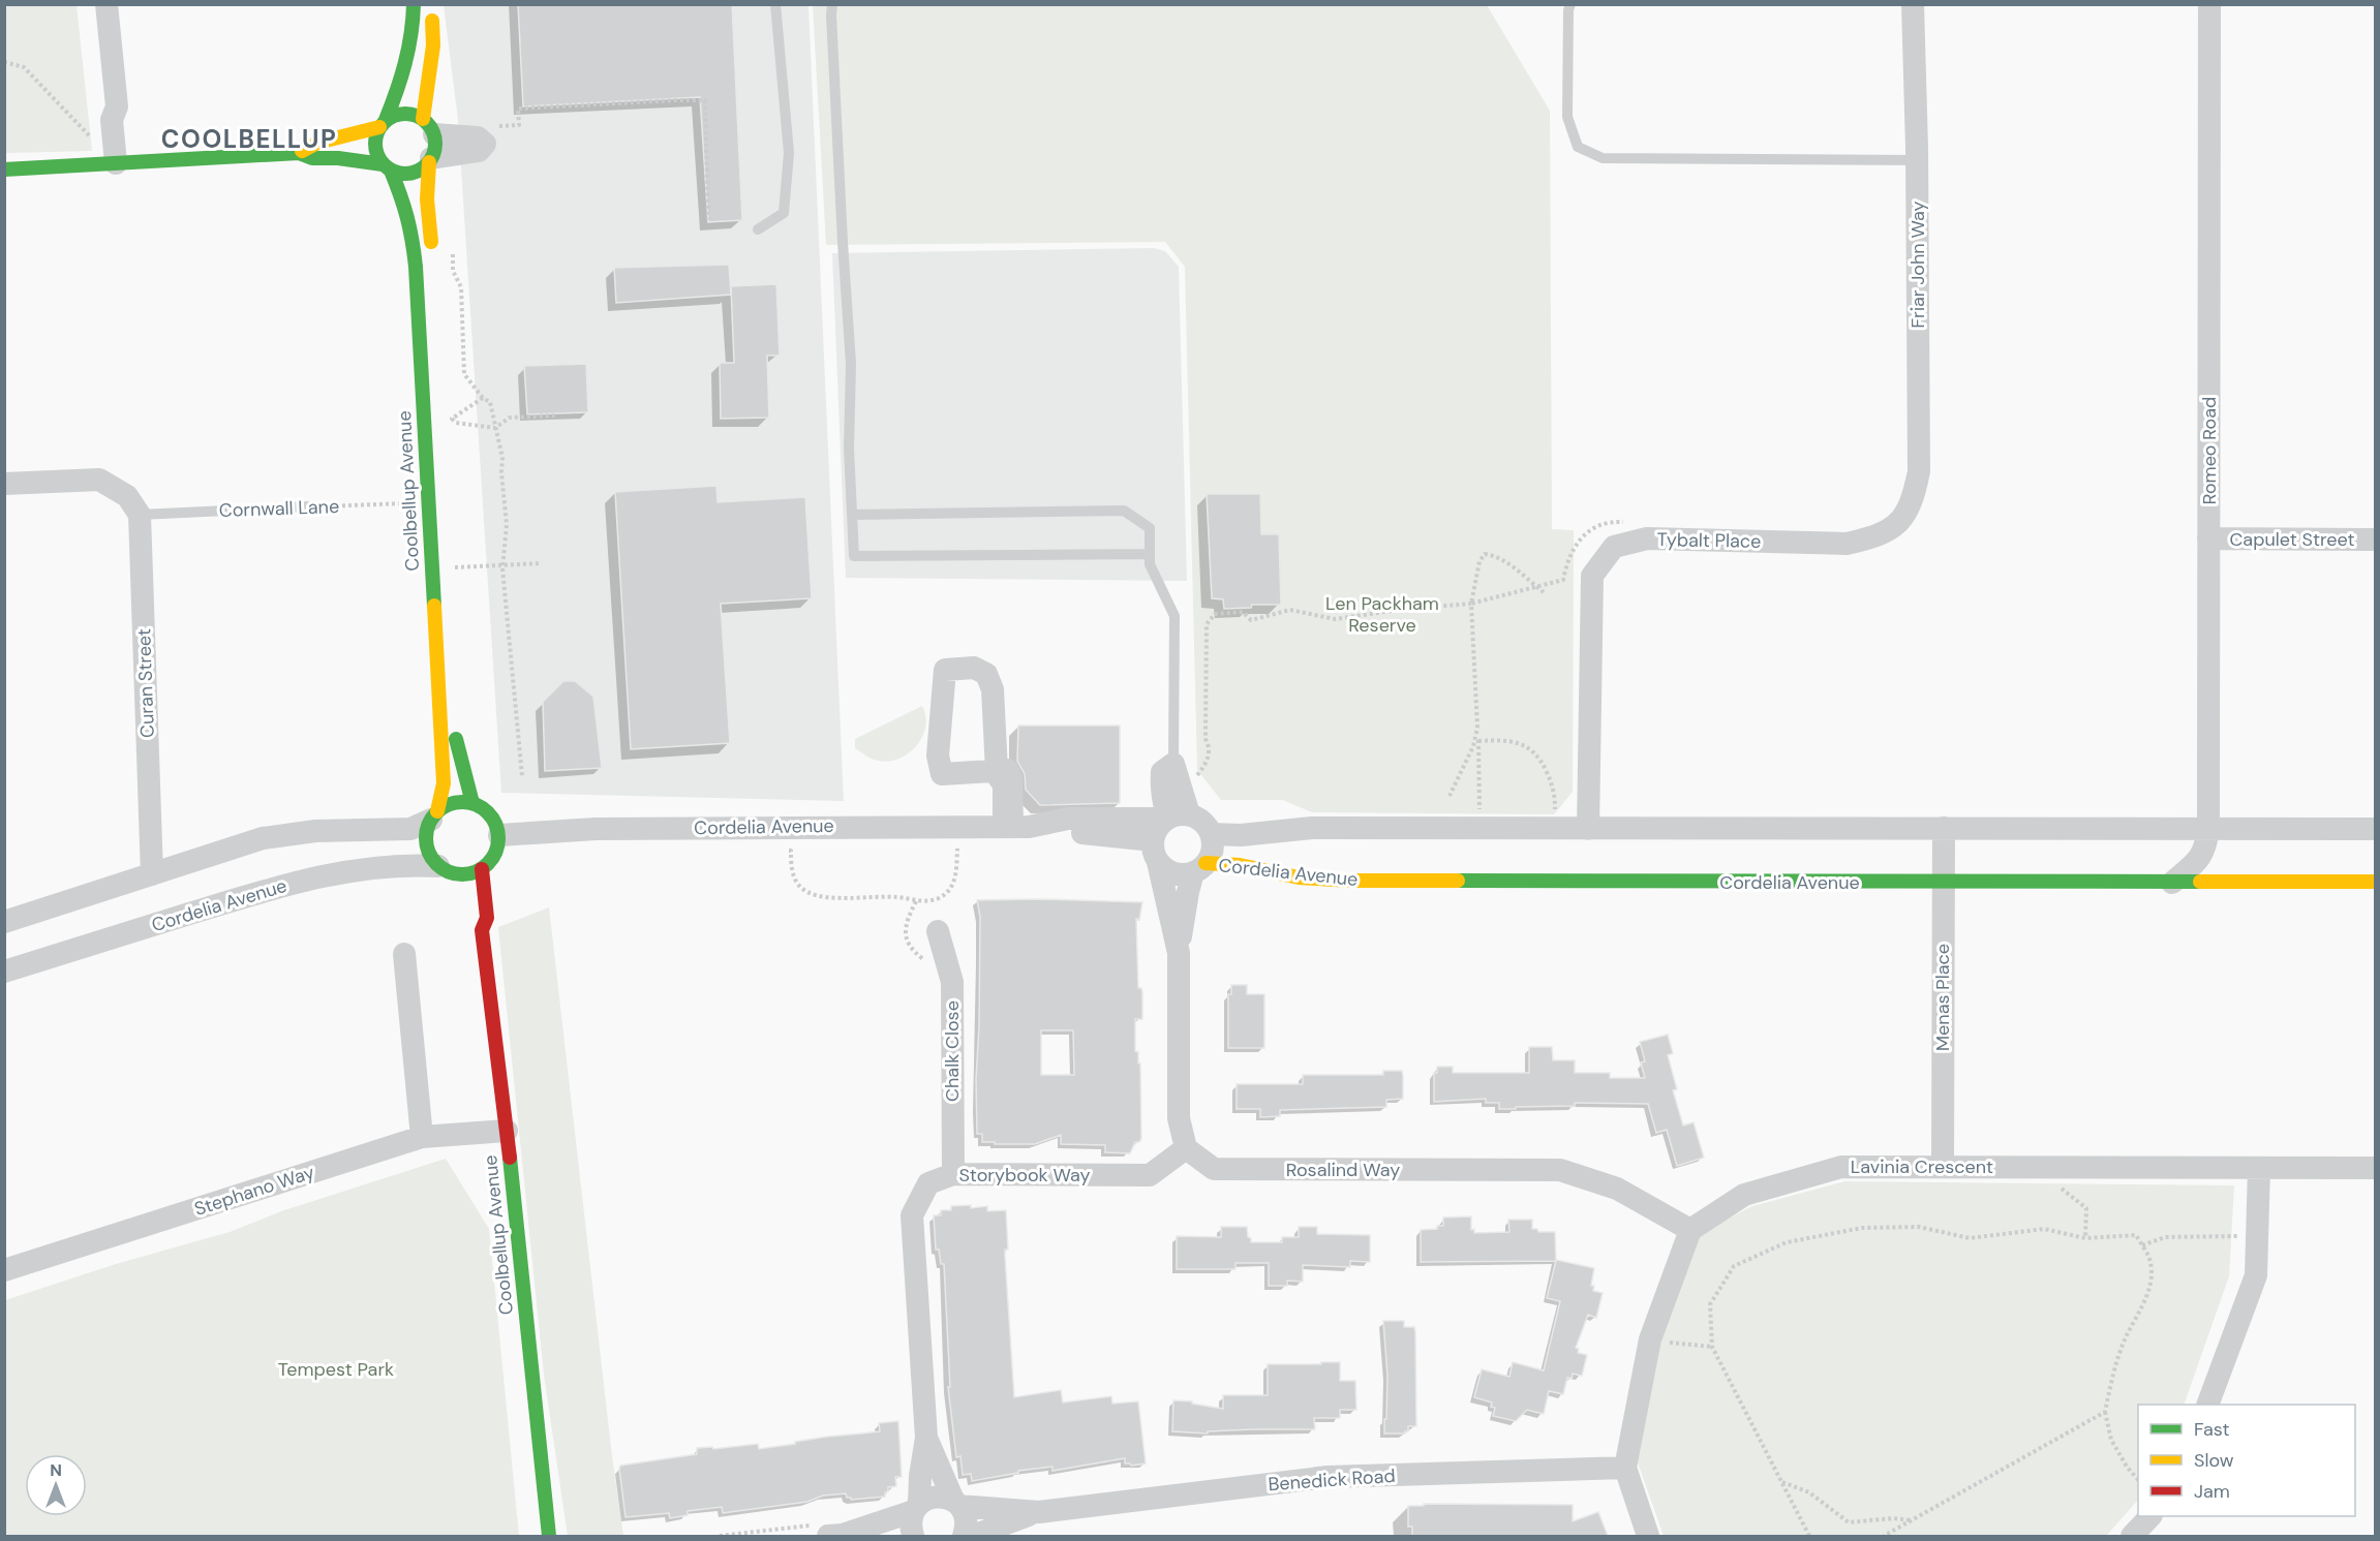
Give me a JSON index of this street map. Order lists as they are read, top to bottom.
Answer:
{
  "streets": {
    "street": [
      "Friar John Way",
      "Romeo Road",
      "Coolbellup Avenue",
      "Capulet Street",
      "Tybalt Place",
      "Curan Street",
      "Cordelia Avenue",
      "Menas Place",
      "Chalk Close",
      "Lavinia Crescent",
      "Rosalind Way",
      "Storybook Way",
      "Stephano Way",
      "Benedick Road"
    ],
    "lane": ["Cornwall Lane"]
  },
  "crossings": [
    ["Friar John Way", "Tybalt Place"],
    ["Romeo Road", "Capulet Street"],
    ["Romeo Road", "Cordelia Avenue"],
    ["Coolbellup Avenue", "Cordelia Avenue"],
    ["Coolbellup Avenue", "Stephano Way"],
    ["Cornwall Lane", "Curan Street"],
    ["Tybalt Place", "Cordelia Avenue"],
    ["Cordelia Avenue", "Menas Place"],
    ["Menas Place", "Lavinia Crescent"],
    ["Chalk Close", "Storybook Way"],
    ["Lavinia Crescent", "Rosalind Way"],
    ["Rosalind Way", "Storybook Way"]
  ],
  "districts": ["COOLBELLUP"],
  "parks": ["Len Packham Reserve", "Tempest Park"],
  "legend": ["Fast", "Slow", "Jam"],
  "north": "top"
}
